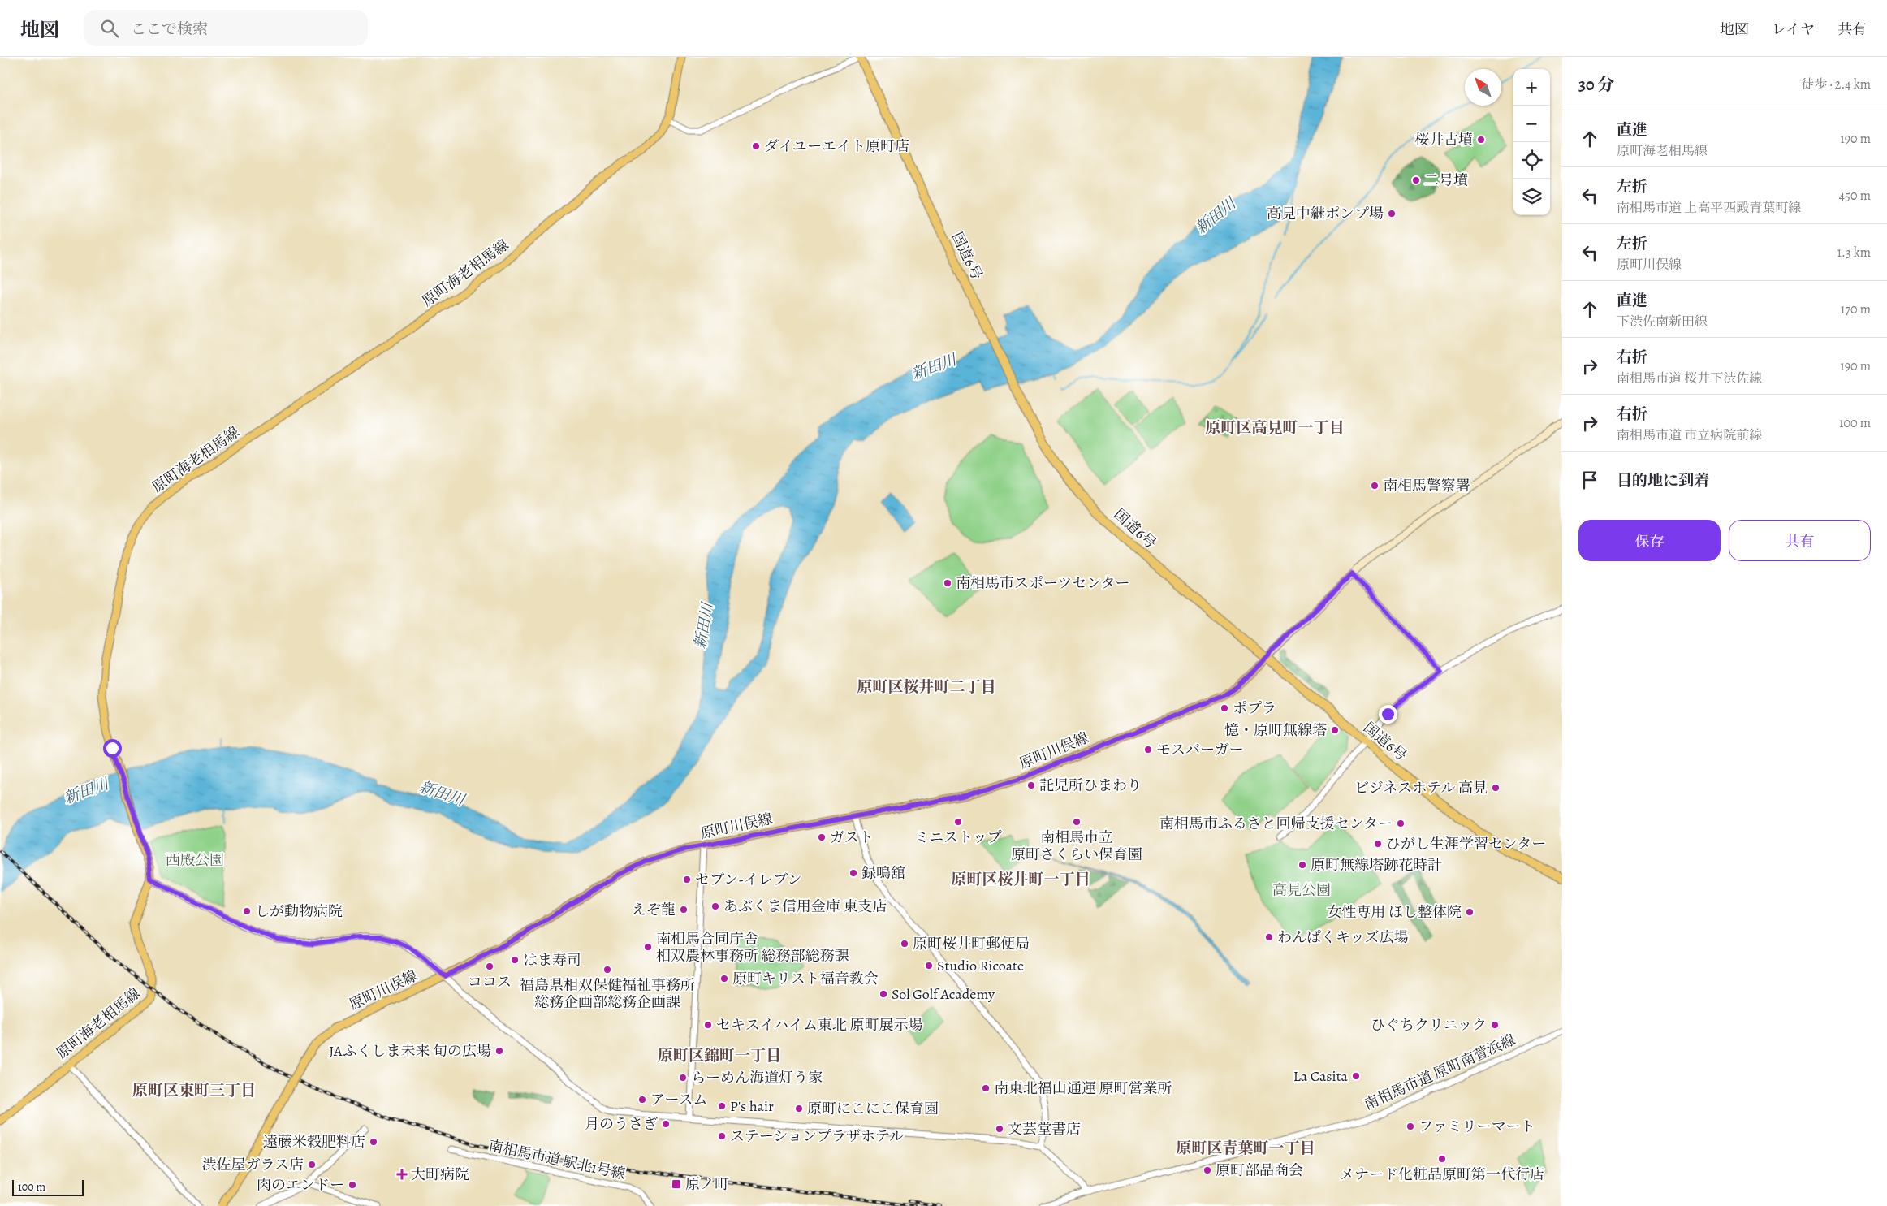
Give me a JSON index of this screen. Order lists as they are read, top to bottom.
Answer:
{
  "streets": {
    "highway": ["国道6号"],
    "main road": ["原町海老相馬線", "原町川俣線"],
    "street": ["南相馬市道 原町南萱浜線", "南相馬市道 駅北1号線"]
  },
  "crossings": [
    ["国道6号", "原町川俣線"]
  ],
  "districts": [
    "原町区高見町一丁目",
    "原町区桜井町二丁目",
    "原町区桜井町一丁目",
    "原町区錦町一丁目",
    "原町区東町三丁目",
    "原町区青葉町一丁目"
  ],
  "water": ["新田川"],
  "parks": ["西殿公園", "高見公園"],
  "places": {
    "other": [
      "桜井古墳",
      "ダイユーエイト原町店",
      "二号墳",
      "高見中継ポンプ場",
      "南相馬警察署",
      "南相馬市スポーツセンター",
      "ポプラ",
      "憶・原町無線塔",
      "モスバーガー",
      "託児所ひまわり",
      "ビジネスホテル 高見",
      "ミニストップ",
      "南相馬市立 原町さくらい保育園",
      "南相馬市ふるさと回帰支援センター",
      "ガスト",
      "ひがし生涯学習センター",
      "原町無線塔跡花時計",
      "録鳴舘",
      "セブン-イレブン",
      "あぶくま信用金庫 東支店",
      "えぞ龍",
      "しが動物病院",
      "女性専用 ほし整体院",
      "わんぱくキッズ広場",
      "原町桜井町郵便局",
      "南相馬合同庁舎 相双農林事務所 総務部総務課",
      "はま寿司",
      "Studio Ricoate",
      "ココス",
      "福島県相双保健福祉事務所 総務企画部総務企画課",
      "原町キリスト福音教会",
      "Sol Golf Academy",
      "セキスイハイム東北 原町展示場",
      "ひぐちクリニック",
      "JAふくしま未来 旬の広場",
      "La Casita",
      "らーめん海道灯う家",
      "南東北福山通運 原町営業所",
      "アースム",
      "P's hair",
      "原町にこにこ保育園",
      "月のうさぎ",
      "ファミリーマート",
      "文芸堂書店",
      "ステーションプラザホテル",
      "遠藤米穀肥料店",
      "メナード化粧品原町第一代行店",
      "渋佐屋ガラス店",
      "原町部品商会",
      "肉のエンドー"
    ],
    "health": ["大町病院"],
    "transit": ["原ノ町"]
  },
  "scale_bar": "100 m",
  "north": "top left",
  "page": {
    "header": "地図",
    "search": "ここで検索",
    "nav": ["地図", "レイヤ", "共有"],
    "heading": ["30 分", "徒歩 · 2.4 km"],
    "map_buttons": ["+", "−"],
    "list": [
      ["直進", "原町海老相馬線", "190 m"],
      ["左折", "南相馬市道 上高平西殿青葉町線", "450 m"],
      ["左折", "原町川俣線", "1.3 km"],
      ["直進", "下渋佐南新田線", "170 m"],
      ["右折", "南相馬市道 桜井下渋佐線", "190 m"],
      ["右折", "南相馬市道 市立病院前線", "100 m"],
      "目的地に到着"
    ],
    "buttons": ["保存", "共有"],
    "scale": "100 m"
  }
}
